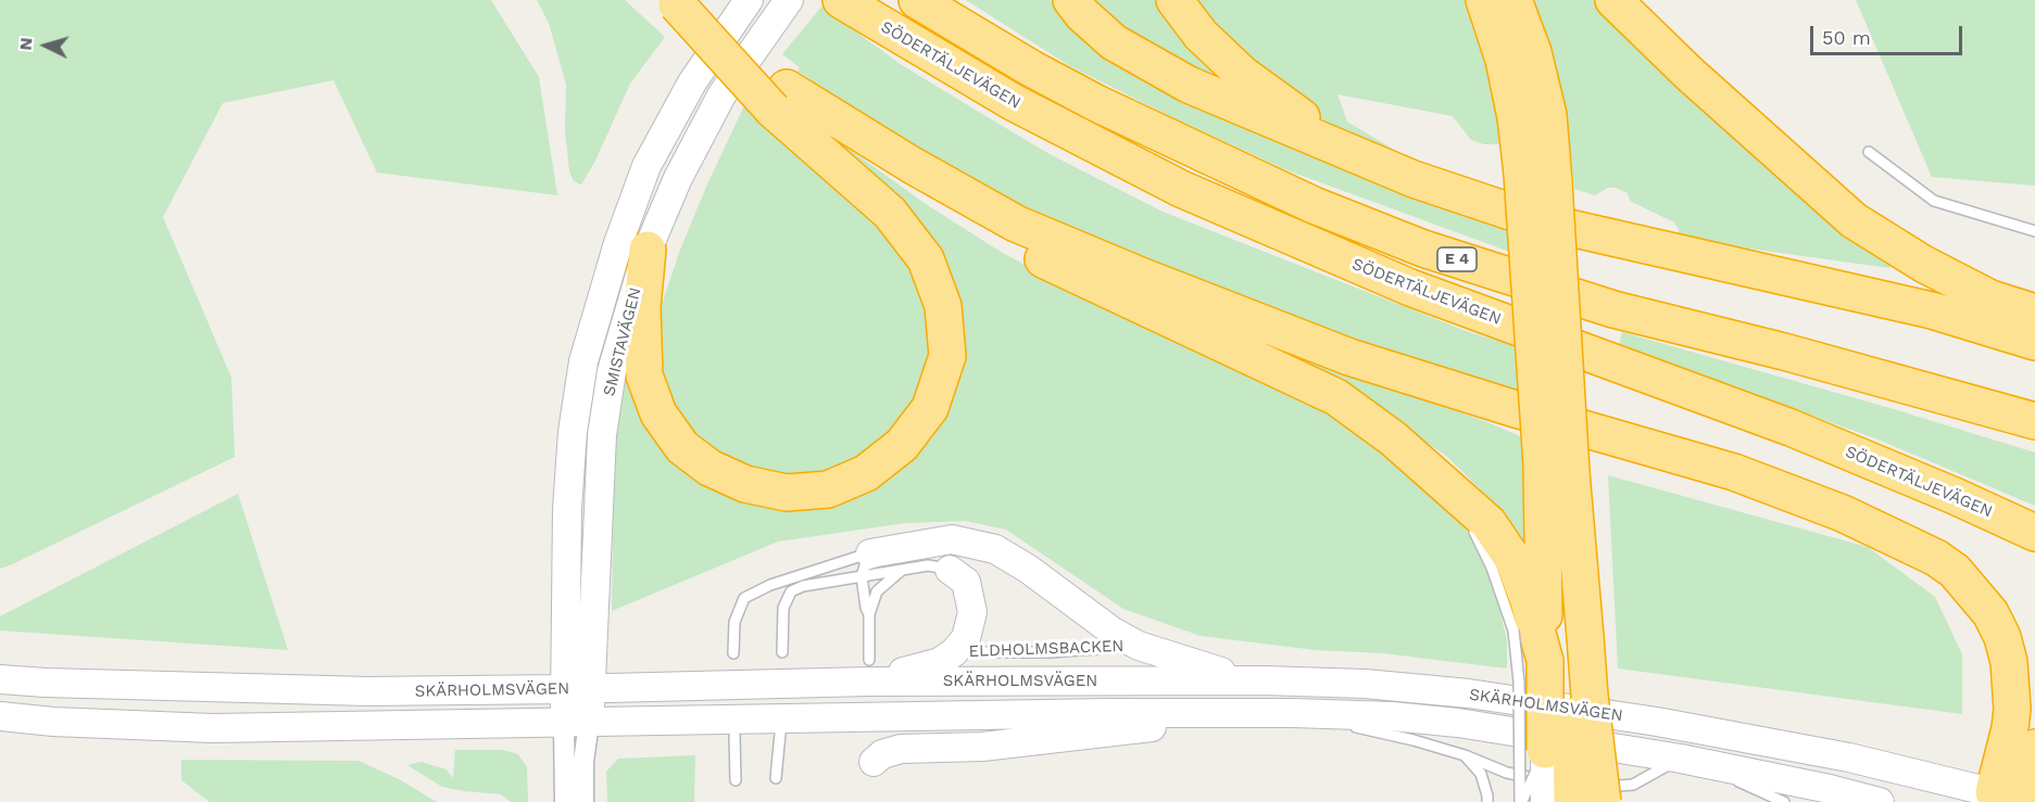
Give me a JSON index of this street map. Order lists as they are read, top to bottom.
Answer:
{
  "streets": {
    "highway": ["SÖDERTÄLJEVÄGEN", "E 4"],
    "main road": ["SMISTAVÄGEN", "SKÄRHOLMSVÄGEN"],
    "lane": ["ELDHOLMSBACKEN"]
  },
  "crossings": [
    ["SMISTAVÄGEN", "SKÄRHOLMSVÄGEN"],
    ["ELDHOLMSBACKEN", "SKÄRHOLMSVÄGEN"]
  ],
  "scale_bar": "50 m",
  "north": "left"
}
